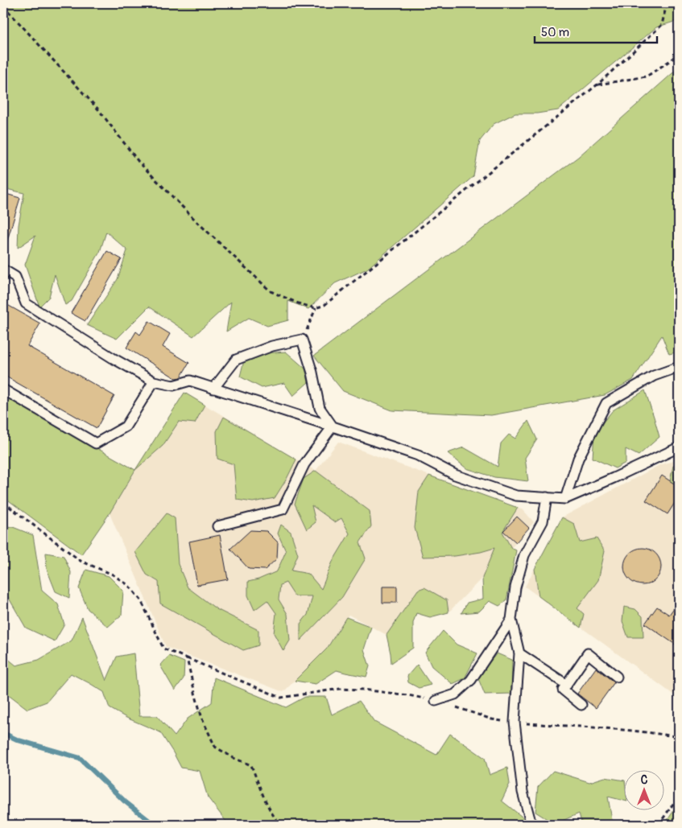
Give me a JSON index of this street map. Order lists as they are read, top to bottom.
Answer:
{
  "scale_bar": "50 m",
  "north": "top"
}
